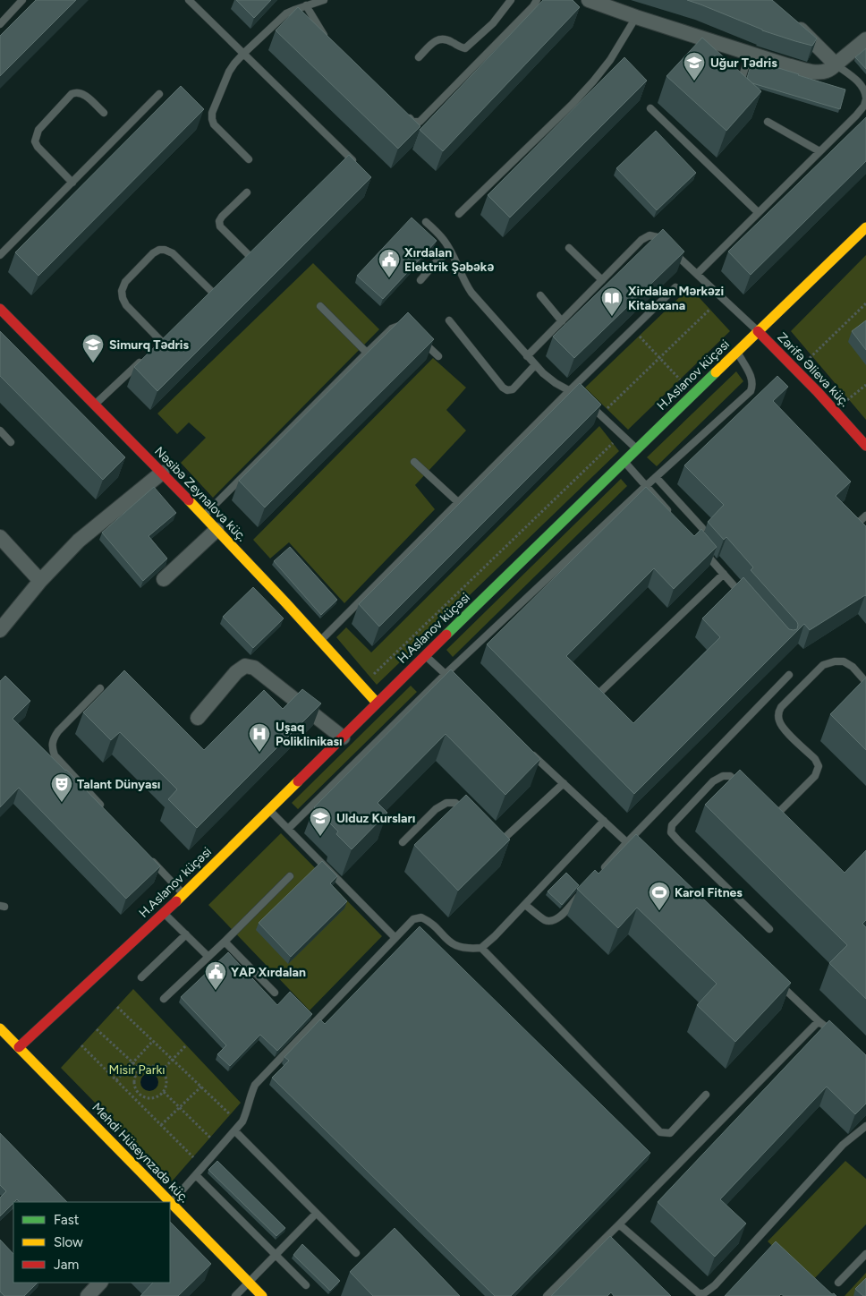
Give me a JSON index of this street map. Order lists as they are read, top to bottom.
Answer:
{
  "streets": {
    "street": [
      "Zərifə Əlieva küç.",
      "H.Aslanov küçəsi",
      "Nəsibə Zeynalova küç.",
      "Mehdi Hüseynzadə küç."
    ]
  },
  "crossings": [
    ["Zərifə Əlieva küç.", "H.Aslanov küçəsi"],
    ["H.Aslanov küçəsi", "Nəsibə Zeynalova küç."],
    ["H.Aslanov küçəsi", "Mehdi Hüseynzadə küç."]
  ],
  "parks": ["Misir Parkı"],
  "places": {
    "school or university": ["Uğur Tədris", "Simurq Tədris", "Ulduz Kursları"],
    "public building": ["Xırdalan Elektrik Şəbəkə", "YAP Xırdalan"],
    "library": ["Xirdalan Mərkəzi Kitabxana"],
    "hospital": ["Uşaq Poliklinikası"],
    "theatre": ["Talant Dünyası"],
    "sports": ["Karol Fitnes"]
  },
  "legend": ["Fast", "Slow", "Jam"]
}
